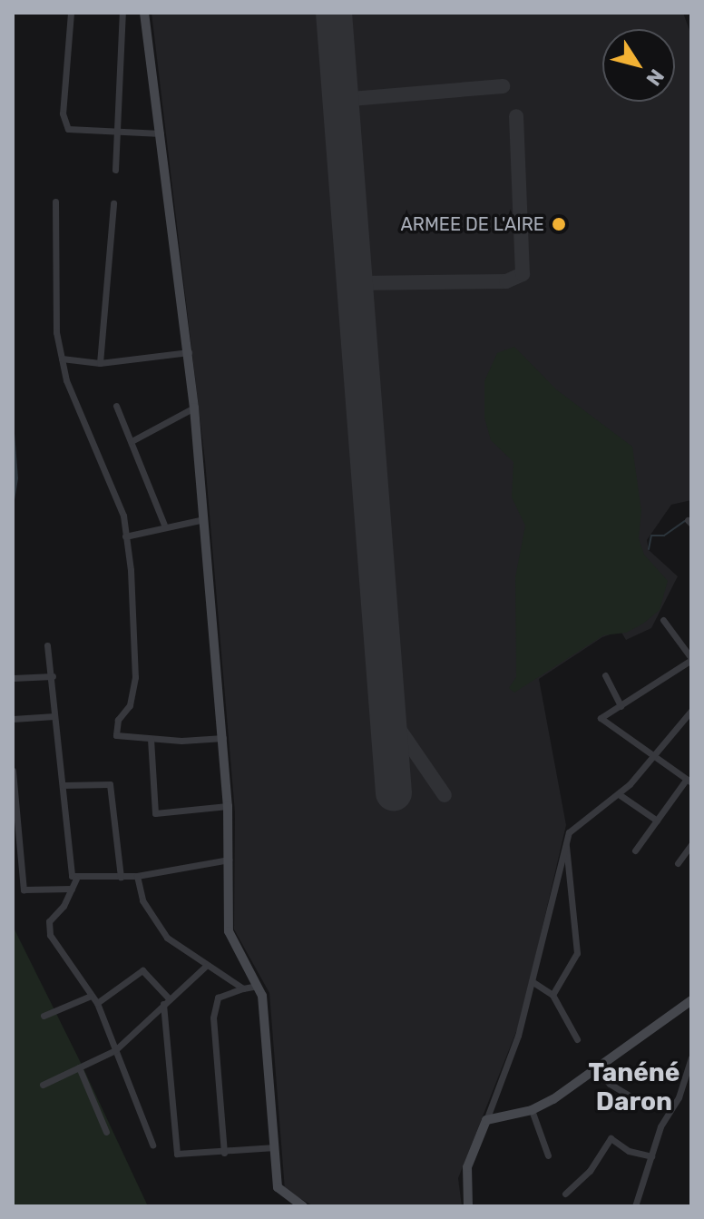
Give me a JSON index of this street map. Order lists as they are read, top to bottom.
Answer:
{
  "districts": ["Tanéné Daron"],
  "places": ["ARMEE DE L'AIRE"],
  "north": "bottom right"
}
